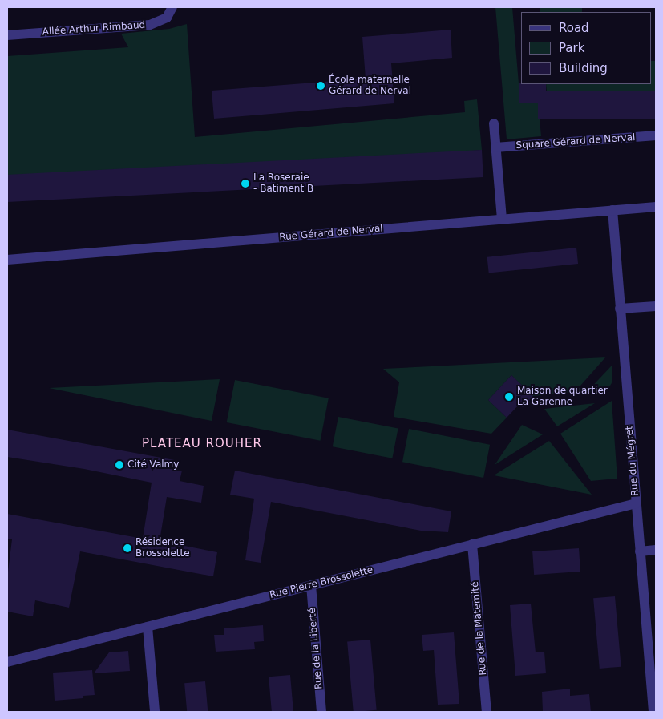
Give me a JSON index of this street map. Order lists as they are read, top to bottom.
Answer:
{
  "streets": {
    "street": [
      "Allée Arthur Rimbaud",
      "Square Gérard de Nerval",
      "Rue Gérard de Nerval",
      "Rue du Mégret",
      "Rue Pierre Brossolette",
      "Rue de la Maternité",
      "Rue de la Liberté"
    ]
  },
  "crossings": [
    ["Rue Gérard de Nerval", "Rue du Mégret"],
    ["Rue du Mégret", "Rue Pierre Brossolette"],
    ["Rue Pierre Brossolette", "Rue de la Maternité"],
    ["Rue Pierre Brossolette", "Rue de la Liberté"]
  ],
  "districts": ["PLATEAU ROUHER"],
  "places": [
    "École maternelle Gérard de Nerval",
    "La Roseraie - Batiment B",
    "Maison de quartier La Garenne",
    "Cité Valmy",
    "Résidence Brossolette"
  ],
  "legend": ["Road", "Park", "Building"]
}
